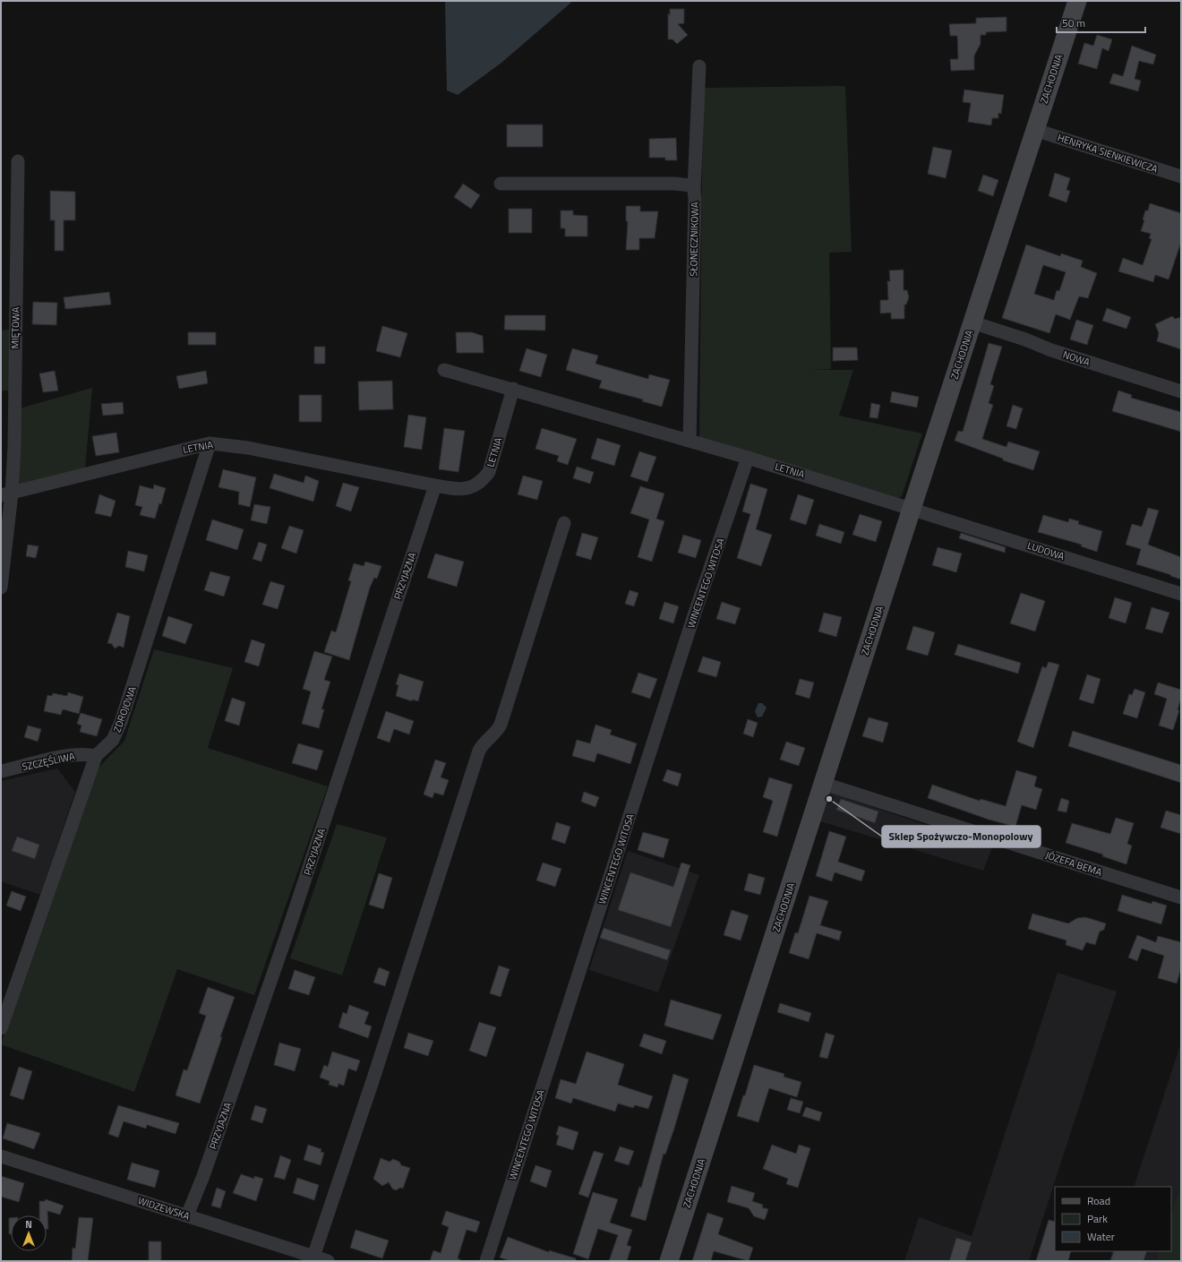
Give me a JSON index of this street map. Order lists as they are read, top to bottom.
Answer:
{
  "streets": {
    "street": [
      "ZACHODNIA",
      "HENRYKA SIENKIEWICZA",
      "SŁONECZNIKOWA",
      "MIĘTOWA",
      "NOWA",
      "LETNIA",
      "LUDOWA",
      "PRZYJAZNA",
      "WINCENTEGO WITOSA",
      "ZDROJOWA",
      "SZCZĘŚLIWA",
      "JÓZEFA BEMA",
      "WIDZEWSKA"
    ]
  },
  "crossings": [
    ["ZACHODNIA", "HENRYKA SIENKIEWICZA"],
    ["ZACHODNIA", "NOWA"],
    ["ZACHODNIA", "LETNIA"],
    ["ZACHODNIA", "LUDOWA"],
    ["ZACHODNIA", "JÓZEFA BEMA"],
    ["SŁONECZNIKOWA", "LETNIA"],
    ["MIĘTOWA", "LETNIA"],
    ["LETNIA", "LUDOWA"],
    ["LETNIA", "PRZYJAZNA"],
    ["LETNIA", "WINCENTEGO WITOSA"],
    ["LETNIA", "ZDROJOWA"],
    ["PRZYJAZNA", "WIDZEWSKA"],
    ["ZDROJOWA", "SZCZĘŚLIWA"]
  ],
  "places": ["Sklep Spożywczo-Monopolowy"],
  "legend": ["Road", "Park", "Water"],
  "scale_bar": "50 m",
  "north": "top"
}
